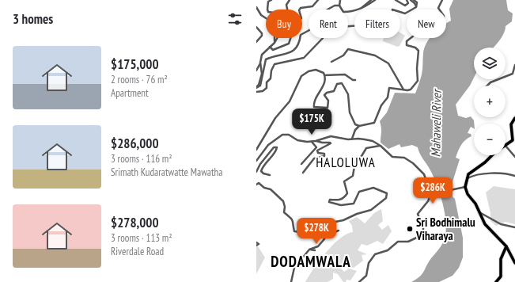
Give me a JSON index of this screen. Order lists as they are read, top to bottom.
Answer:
{
  "districts": ["HALOLUWA", "DODAMWALA"],
  "water": ["Mahaweli River"],
  "places": ["Sri Bodhimalu Viharaya"],
  "page": {
    "heading": "3 homes",
    "chip": [
      "Buy",
      "Rent",
      "Filters",
      "New"
    ],
    "list": [
      {
        "name": "$175,000",
        "note": "2 rooms · 76 m² · Apartment"
      },
      {
        "name": "$286,000",
        "note": "3 rooms · 116 m² · Srimath Kudaratwatte Mawatha"
      },
      {
        "name": "$278,000",
        "note": "3 rooms · 113 m² · Riverdale Road"
      }
    ],
    "map_buttons": ["+", "−"],
    "price": ["$175K", "$286K", "$278K"]
  }
}
